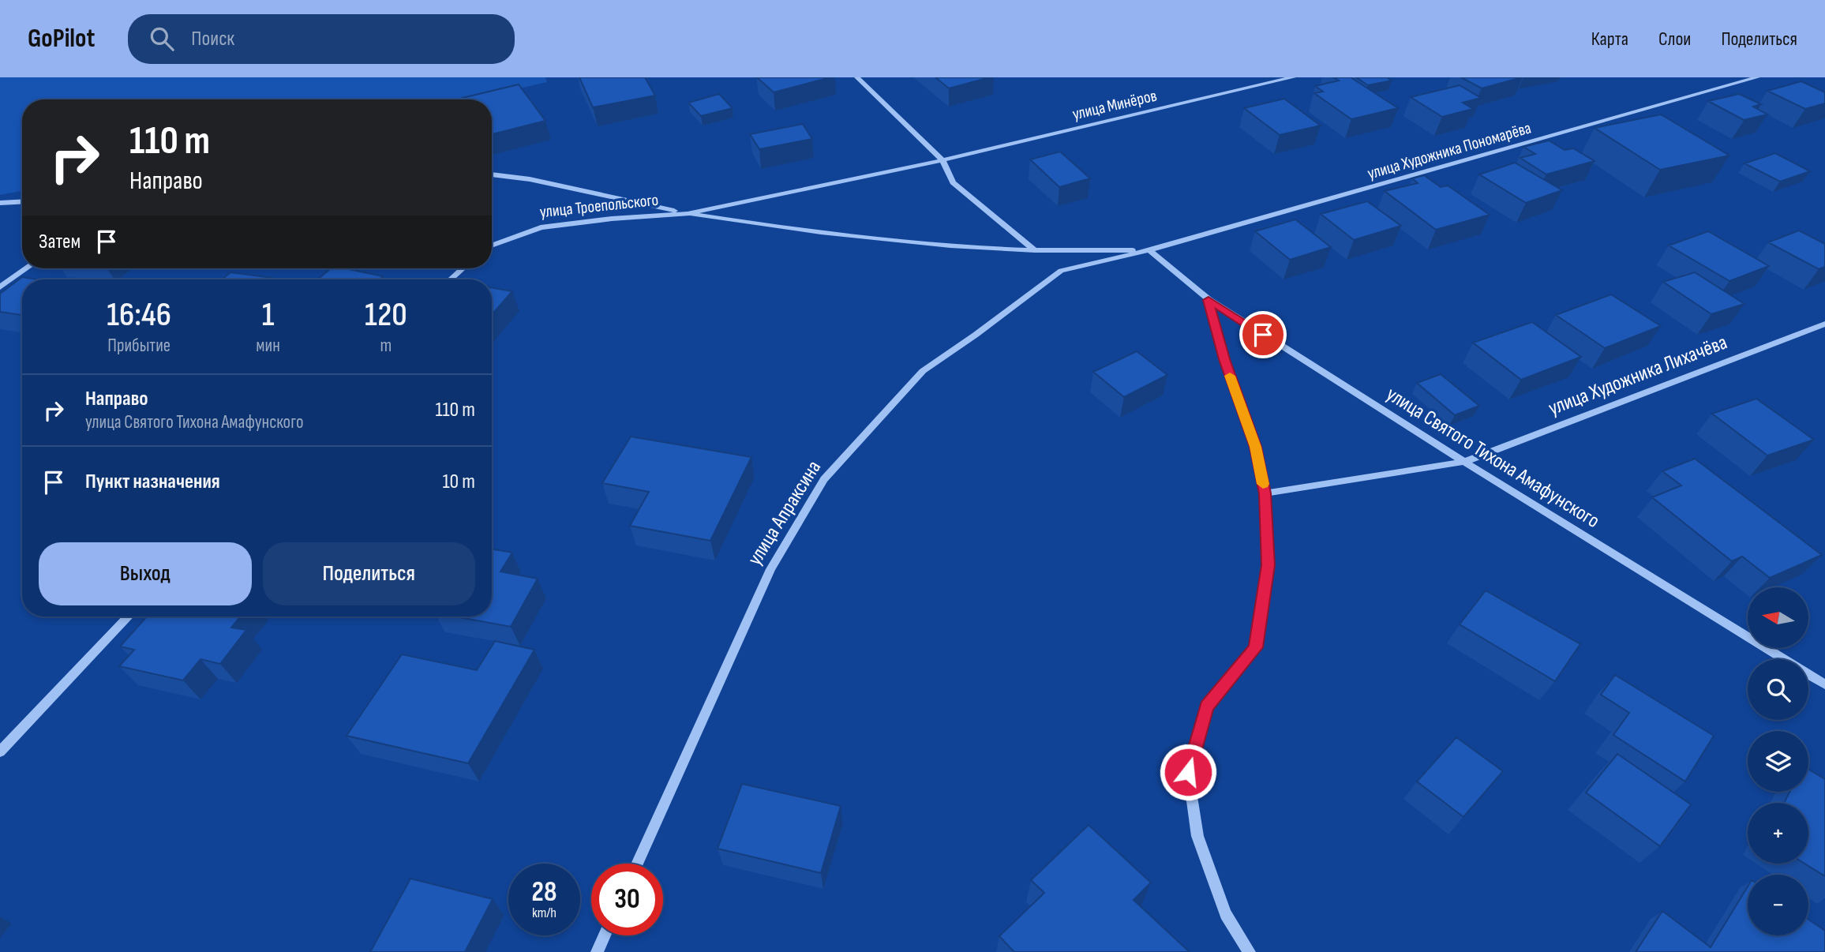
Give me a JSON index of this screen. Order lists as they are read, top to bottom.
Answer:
{
  "streets": {
    "street": [
      "улица Минёров",
      "улица Художника Пономарёва",
      "улица Троепольского",
      "улица Художника Лихачёва",
      "улица Святого Тихона Амафунского",
      "улица Апраксина"
    ]
  },
  "crossings": [
    ["улица Минёров", "улица Троепольского"],
    ["улица Художника Пономарёва", "улица Святого Тихона Амафунского"],
    ["улица Художника Пономарёва", "улица Апраксина"],
    ["улица Художника Лихачёва", "улица Святого Тихона Амафунского"],
    ["улица Святого Тихона Амафунского", "улица Апраксина"]
  ],
  "north": "left",
  "page": {
    "header": "GoPilot",
    "search": "Поиск",
    "nav": ["Карта", "Слои", "Поделиться"],
    "turn": ["110 m", "Направо"],
    "then": "Затем",
    "eta": [
      "16:46",
      "Прибытие",
      "1",
      "мин",
      "120",
      "m"
    ],
    "list": [
      {
        "name": "Направо",
        "note": "улица Святого Тихона Амафунского",
        "value": "110 m"
      },
      {
        "name": "Пункт назначения",
        "value": "10 m"
      }
    ],
    "buttons": ["Выход", "Поделиться"],
    "map_buttons": ["+", "−"],
    "speed": "28 km/h",
    "limit": "30"
  }
}
